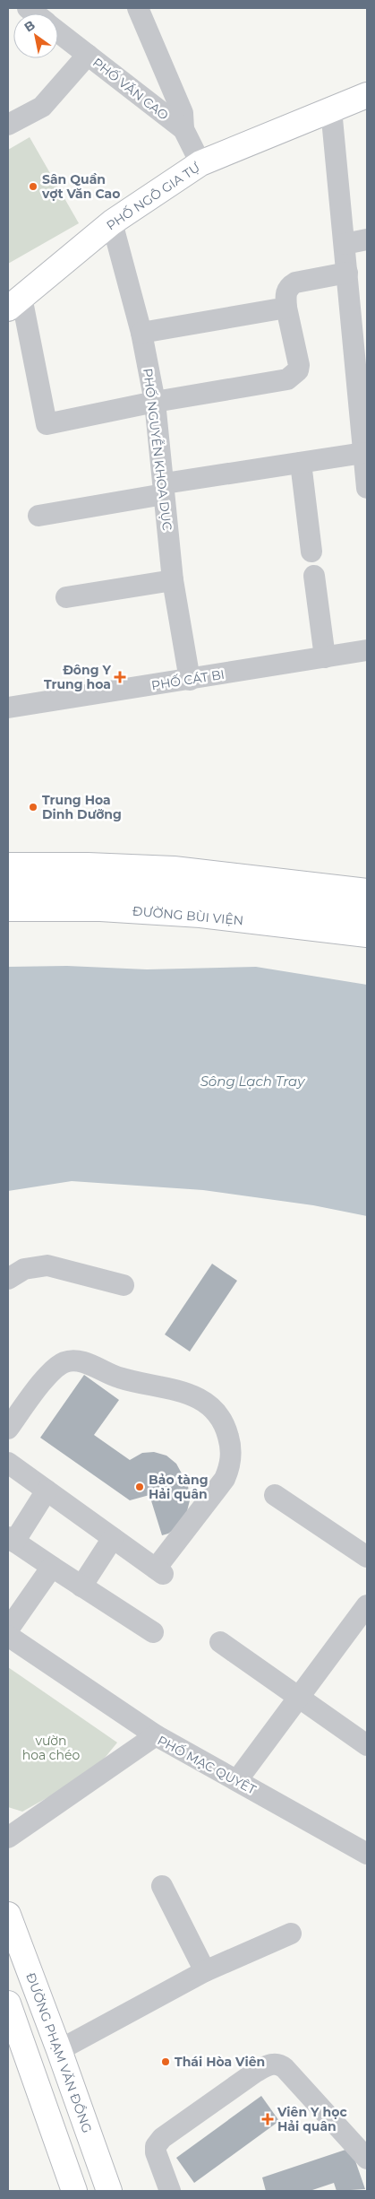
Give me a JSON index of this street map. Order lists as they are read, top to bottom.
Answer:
{
  "streets": {
    "main road": ["PHỐ NGÔ GIA TỰ", "ĐƯỜNG BÙI VIỆN", "ĐƯỜNG PHẠM VĂN ĐỒNG"],
    "street": [
      "PHỐ VĂN CAO",
      "PHỐ NGUYỄN KHOA DỤC",
      "PHỐ CÁT BI",
      "PHỐ MẠC QUYÊT"
    ]
  },
  "crossings": [
    ["PHỐ VĂN CAO", "PHỐ NGÔ GIA TỰ"],
    ["PHỐ NGÔ GIA TỰ", "PHỐ NGUYỄN KHOA DỤC"],
    ["PHỐ NGUYỄN KHOA DỤC", "PHỐ CÁT BI"]
  ],
  "water": ["Sông Lạch Tray"],
  "parks": ["vườn hoa chéo"],
  "places": {
    "other": [
      "Sân Quần vợt Văn Cao",
      "Trung Hoa Dinh Dưỡng",
      "Bảo tàng Hải quân",
      "Thái Hòa Viên"
    ],
    "health": ["Đông Y Trung hoa", "Viên Y học Hải quân"]
  },
  "north": "top left"
}
